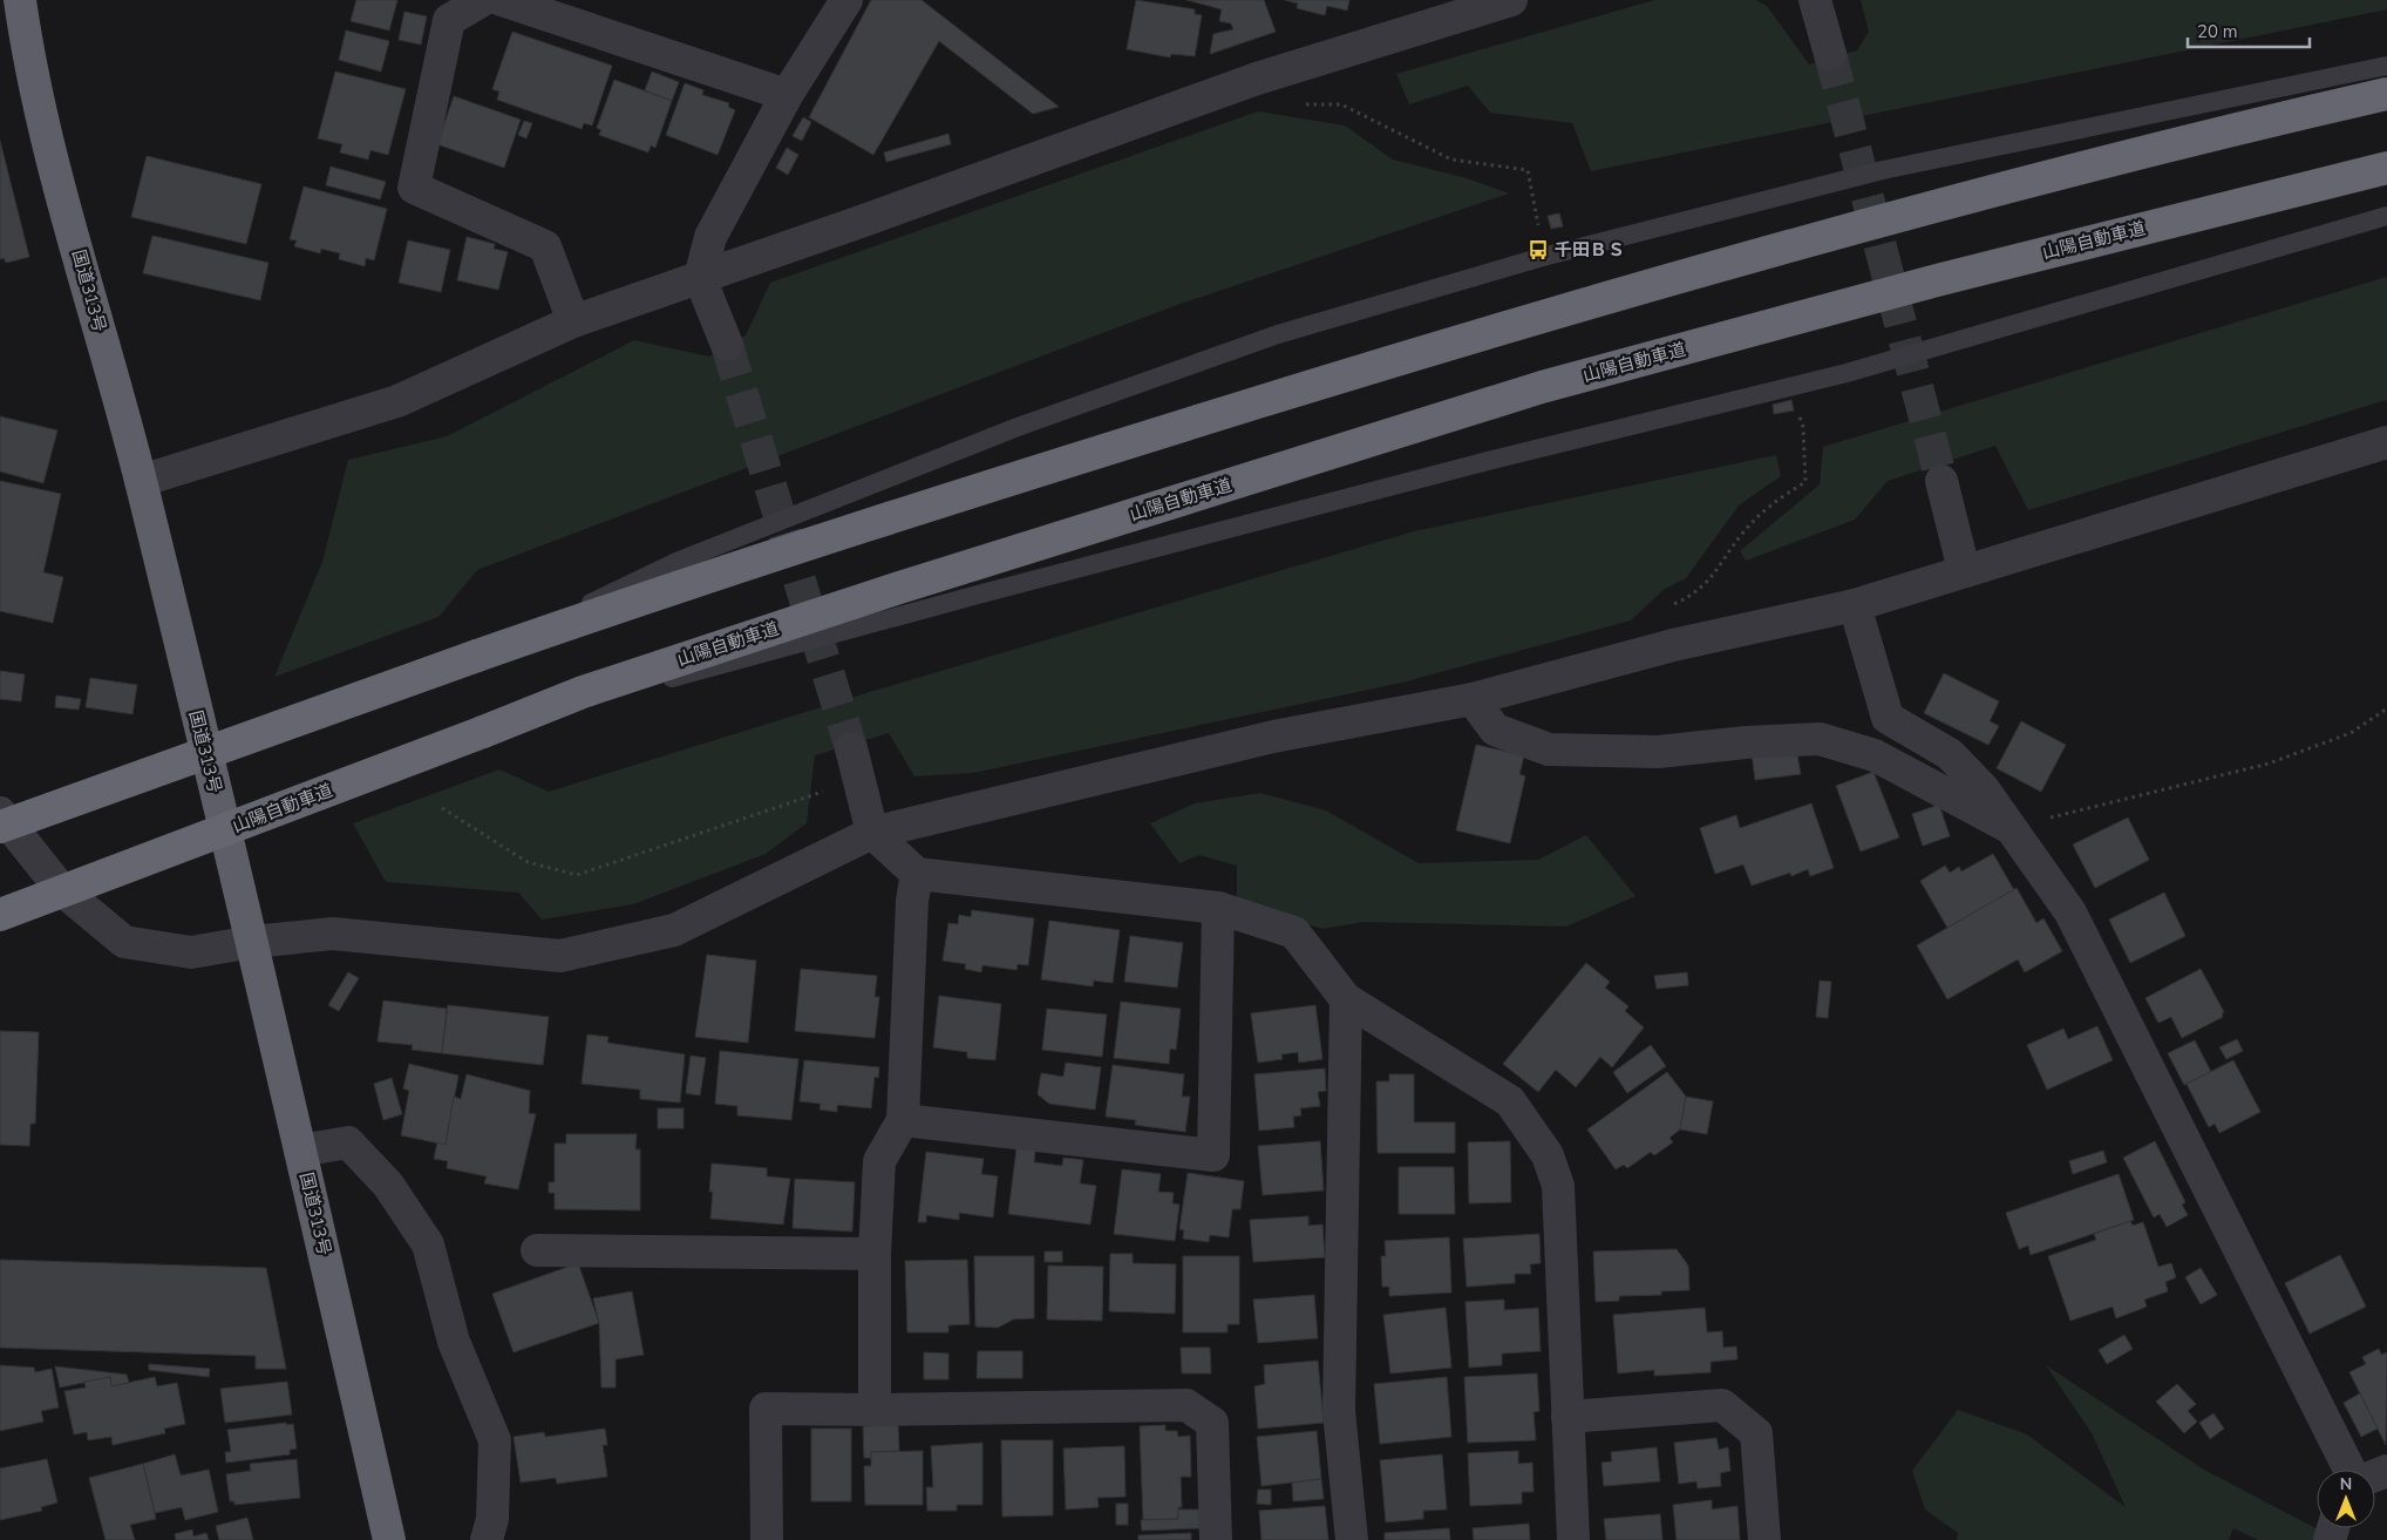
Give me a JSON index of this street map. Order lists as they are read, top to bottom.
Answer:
{
  "streets": {
    "highway": ["山陽自動車道", "国道313号"]
  },
  "places": {
    "bus stop": ["千田ＢＳ"]
  },
  "scale_bar": "20 m",
  "north": "top"
}
